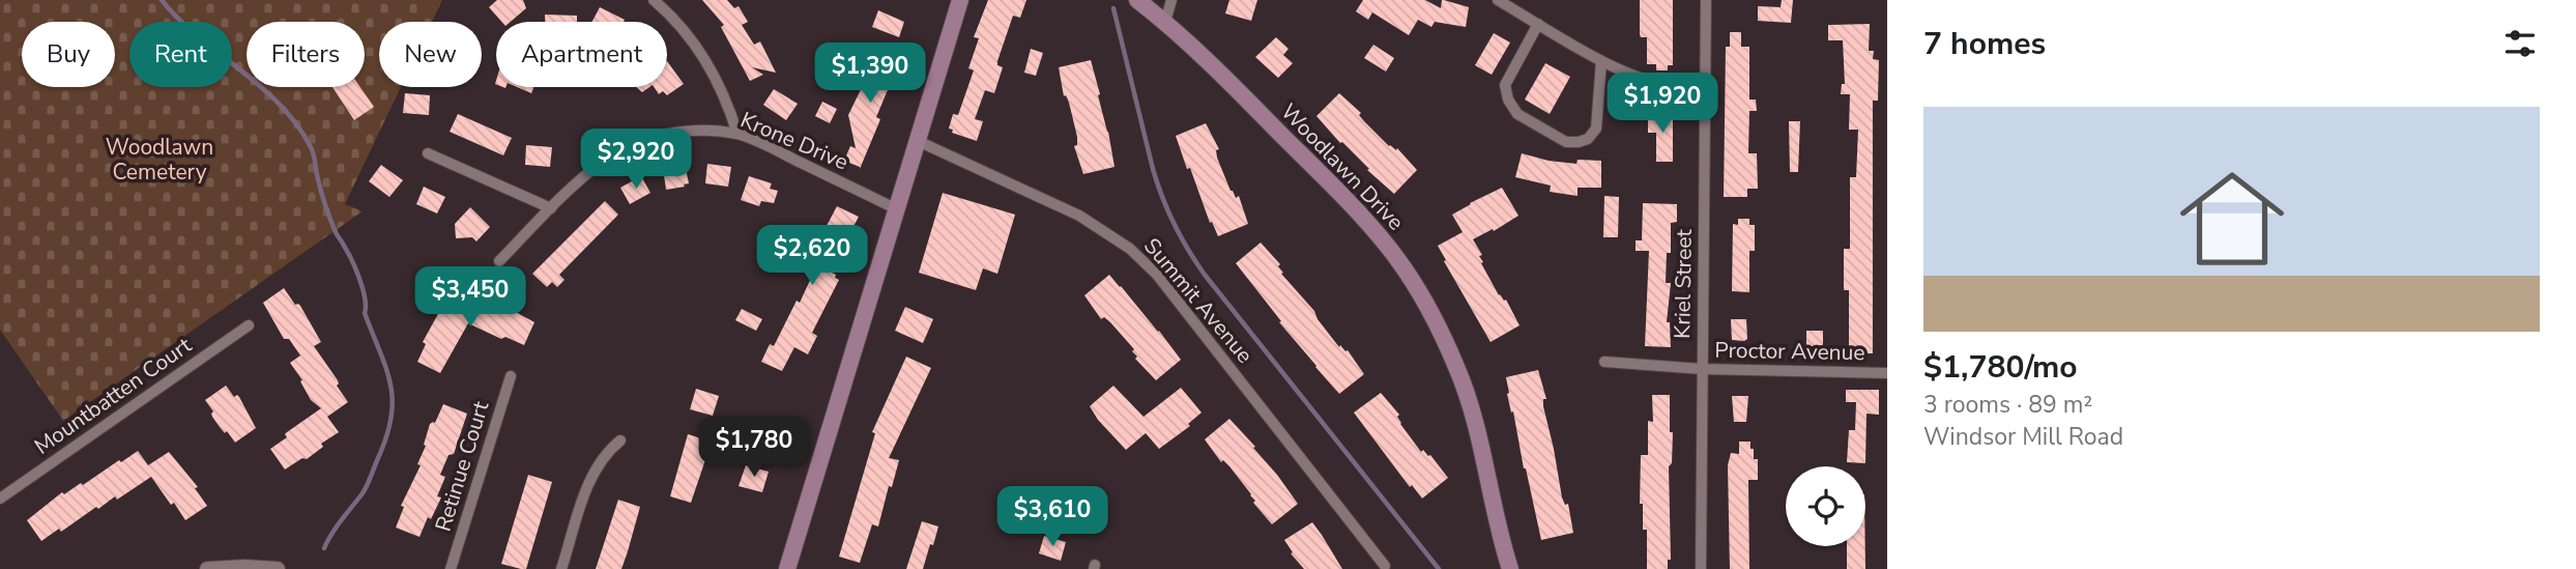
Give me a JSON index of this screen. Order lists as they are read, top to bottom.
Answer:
{
  "streets": {
    "main road": ["Woodlawn Drive"],
    "street": [
      "Krone Drive",
      "Kriel Street",
      "Summit Avenue",
      "Proctor Avenue",
      "Mountbatten Court",
      "Retinue Court"
    ]
  },
  "crossings": [
    ["Kriel Street", "Proctor Avenue"]
  ],
  "parks": ["Woodlawn Cemetery"],
  "page": {
    "heading": "7 homes",
    "chip": [
      "Buy",
      "Rent",
      "Filters",
      "New",
      "Apartment"
    ],
    "price": [
      "$1,390",
      "$1,920",
      "$2,920",
      "$2,620",
      "$3,450",
      "$1,780",
      "$3,610"
    ],
    "list": [
      {
        "name": "$1,780/mo",
        "note": "3 rooms · 89 m² · Windsor Mill Road"
      }
    ]
  }
}
